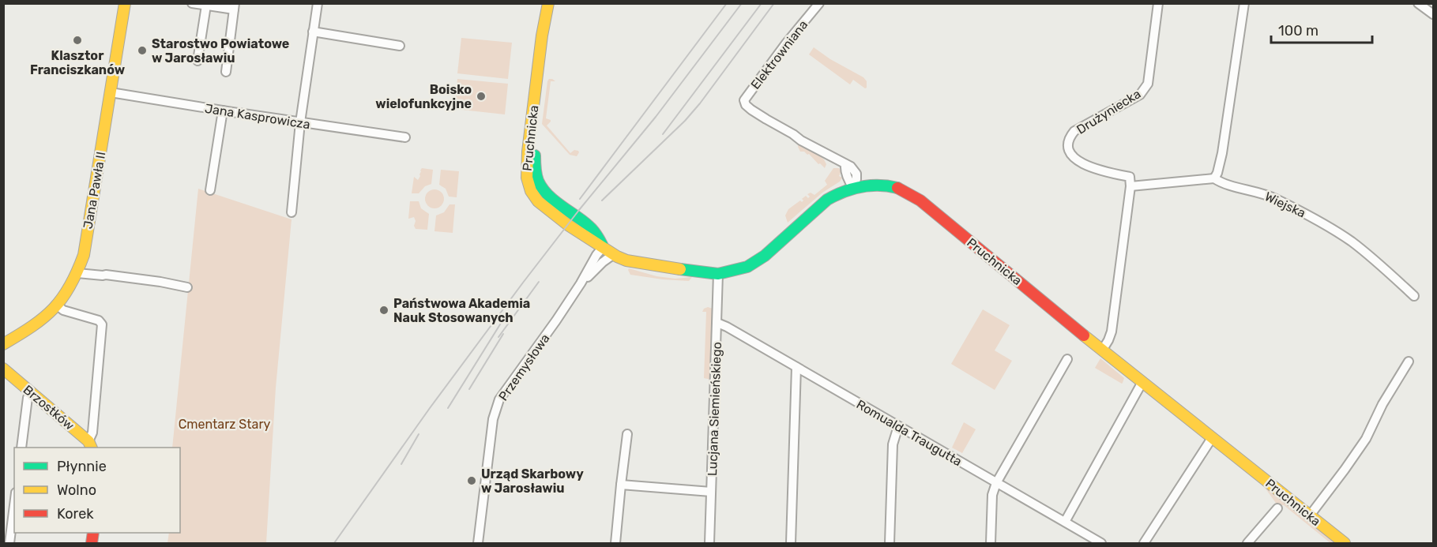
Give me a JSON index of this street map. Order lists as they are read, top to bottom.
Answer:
{
  "streets": {
    "main road": ["Pruchnicka", "Jana Pawła II", "Brzostków"],
    "street": [
      "Elektrowniana",
      "Drużyniecka",
      "Jana Kasprowicza",
      "Wiejska",
      "Przemysłowa",
      "Lucjana Siemieńskiego",
      "Romualda Traugutta"
    ]
  },
  "crossings": [
    ["Elektrowniana", "Pruchnicka"],
    ["Drużyniecka", "Wiejska"],
    ["Jana Kasprowicza", "Jana Pawła II"],
    ["Pruchnicka", "Lucjana Siemieńskiego"],
    ["Lucjana Siemieńskiego", "Romualda Traugutta"]
  ],
  "parks": ["Cmentarz Stary"],
  "places": [
    "Klasztor Franciszkanów",
    "Starostwo Powiatowe w Jarosławiu",
    "Boisko wielofunkcyjne",
    "Państwowa Akademia Nauk Stosowanych",
    "Urząd Skarbowy w Jarosławiu"
  ],
  "legend": ["Płynnie", "Wolno", "Korek"],
  "scale_bar": "100 m"
}
